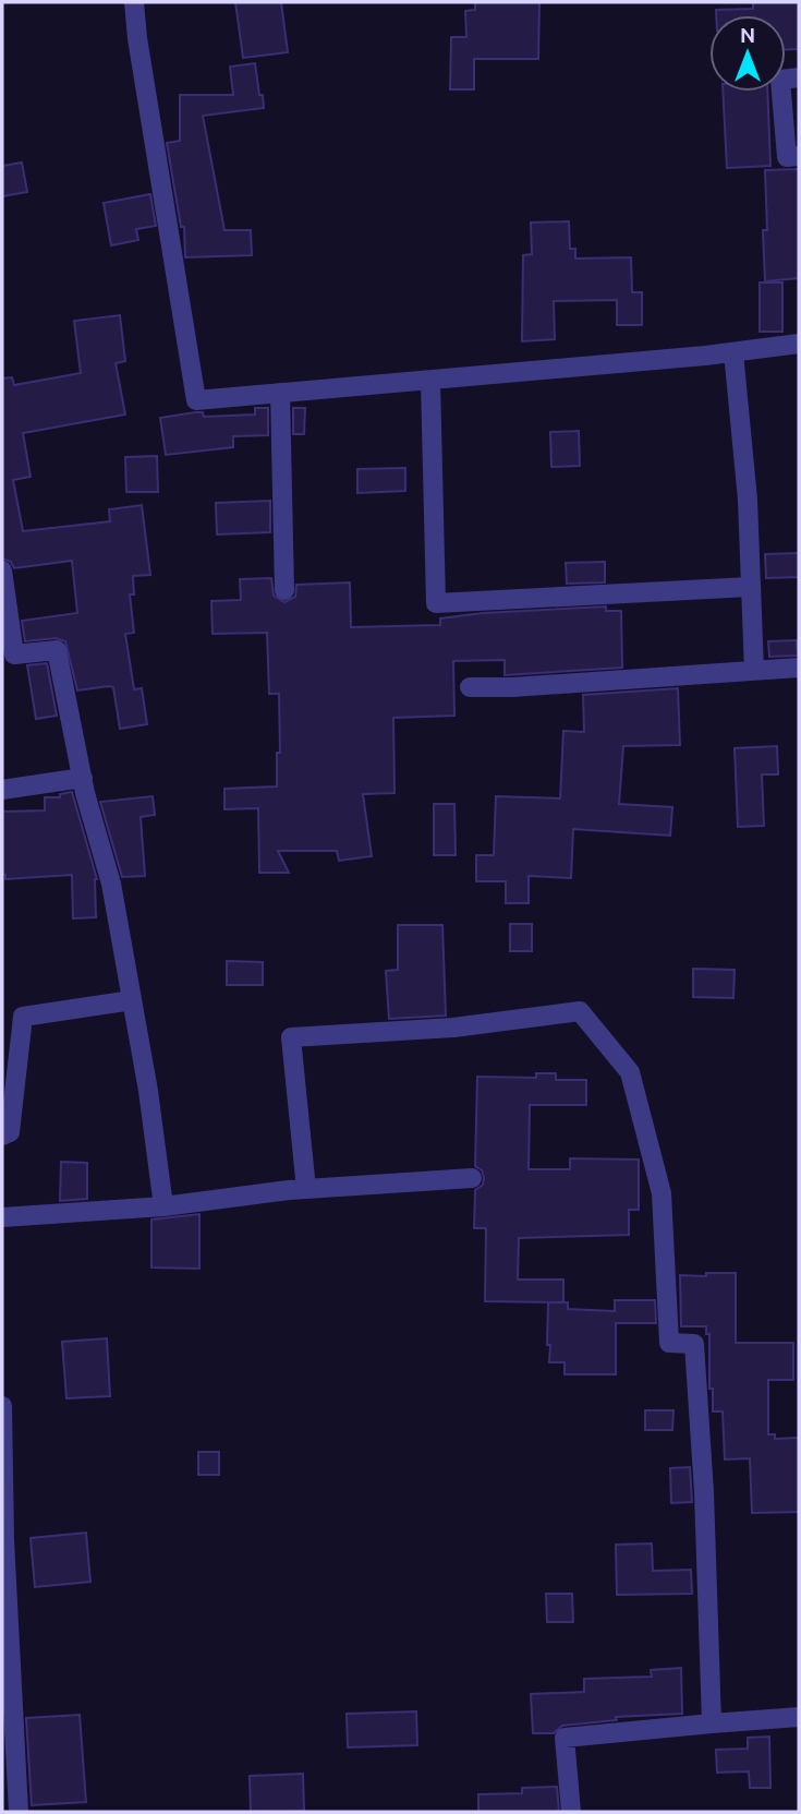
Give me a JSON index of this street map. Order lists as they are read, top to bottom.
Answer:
{
  "north": "top"
}
